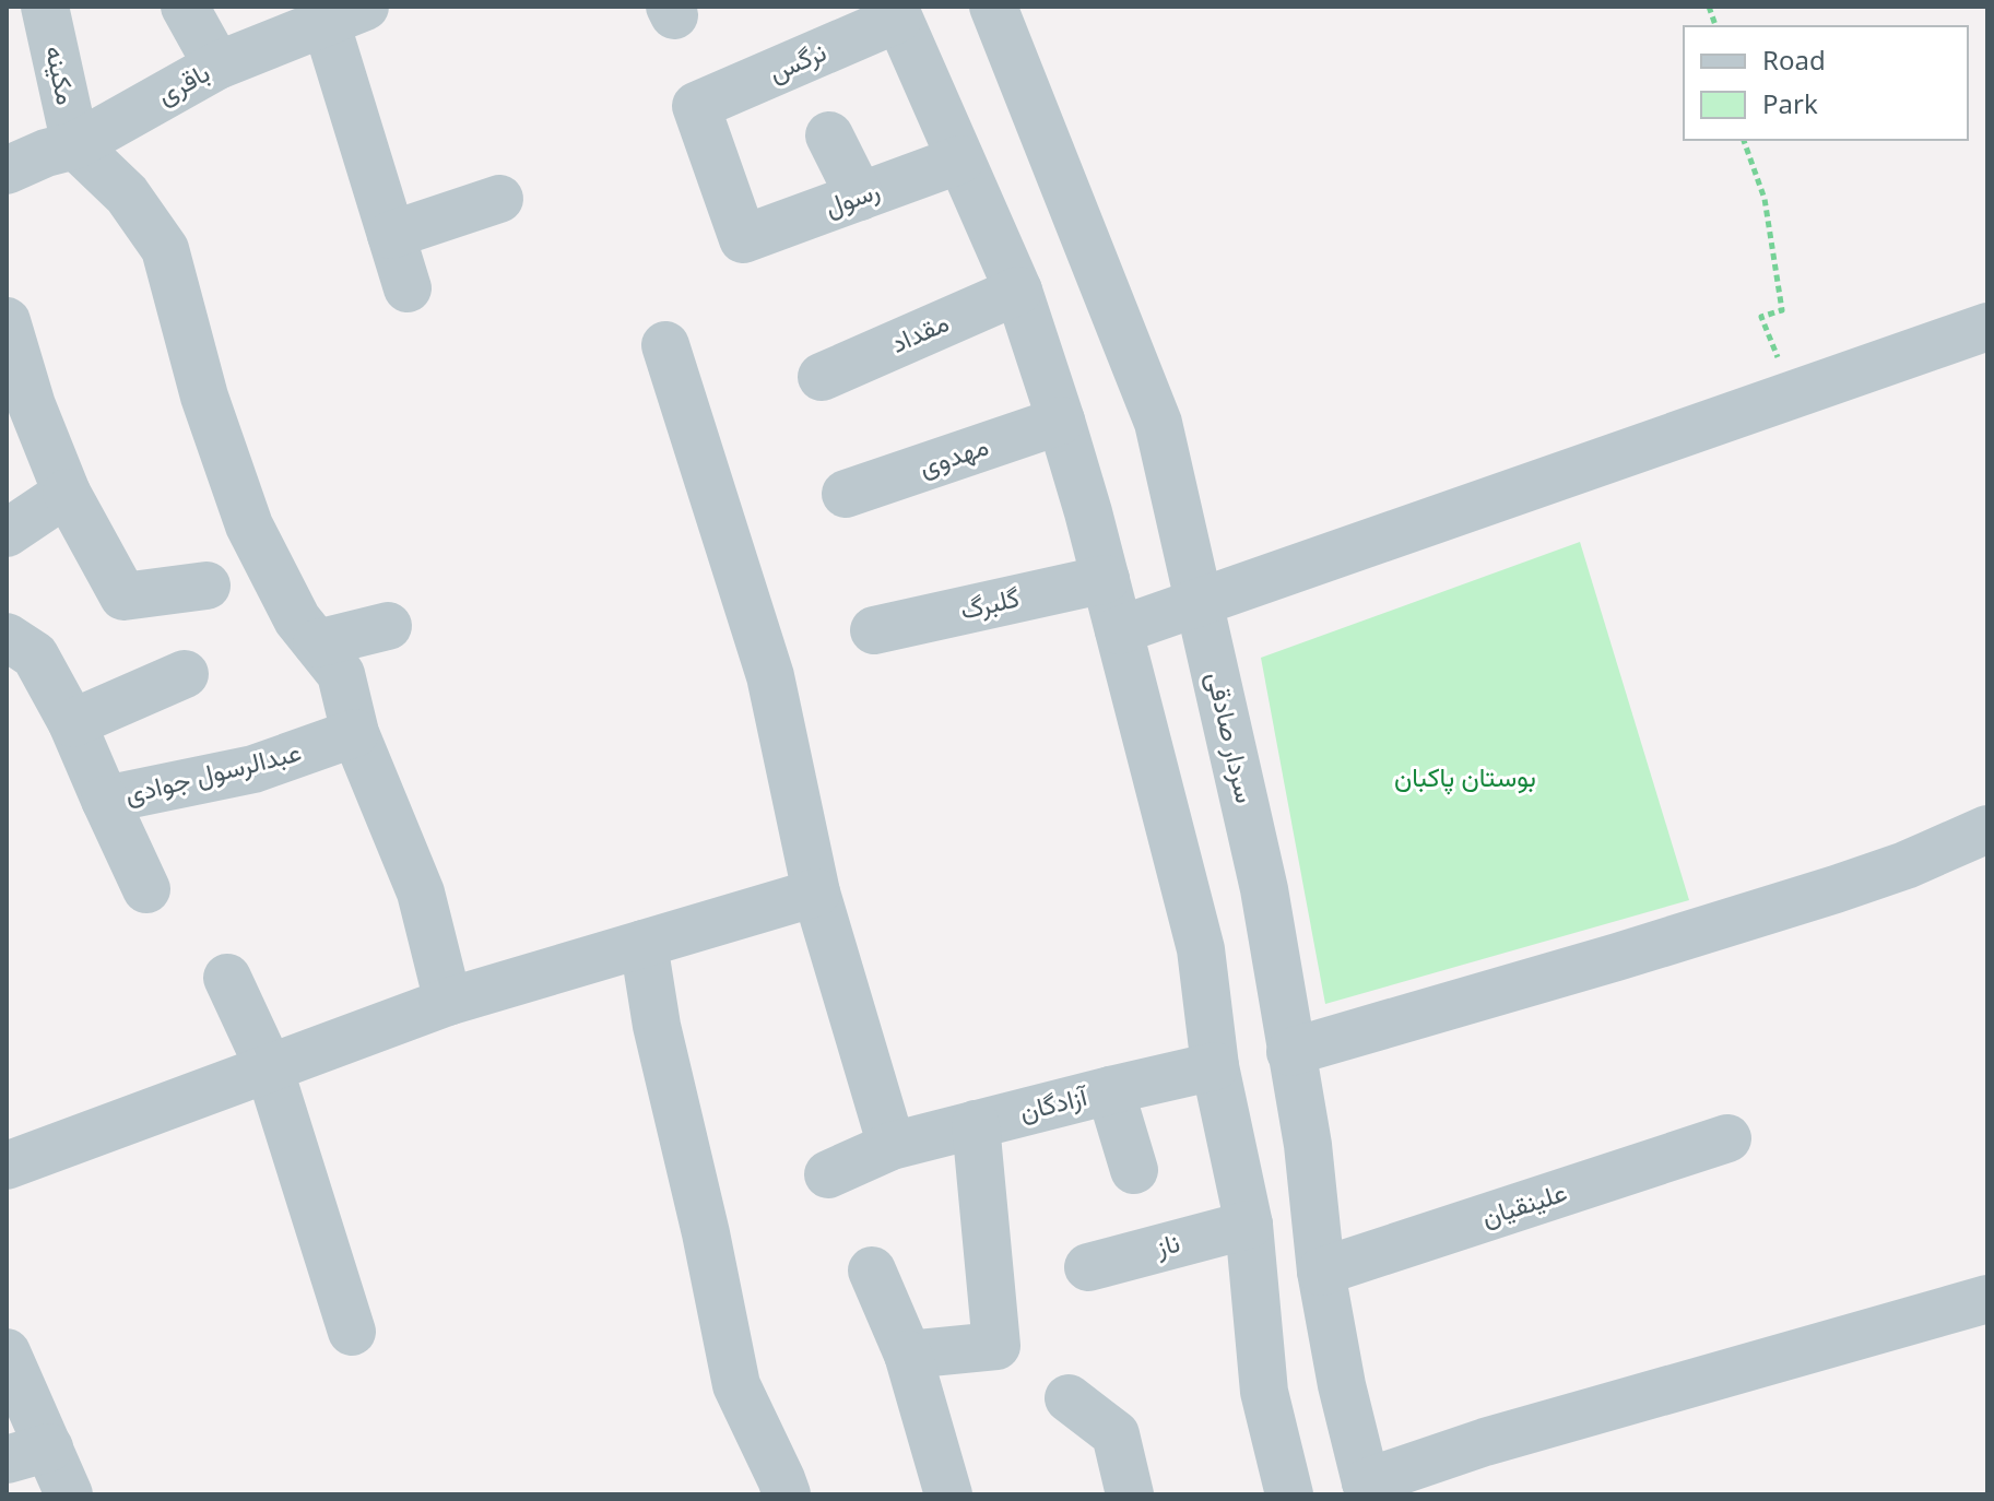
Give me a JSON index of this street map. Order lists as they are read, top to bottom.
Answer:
{
  "streets": {
    "street": [
      "نرگس",
      "مکینه",
      "باقری",
      "رسول",
      "مقداد",
      "مهدوی",
      "گلبرگ",
      "سردار صادقی",
      "عبدالرسول جوادی",
      "آزادگان",
      "علینقیان",
      "ناز"
    ]
  },
  "crossings": [
    ["نرگس", "رسول"],
    ["مکینه", "باقری"],
    ["سردار صادقی", "علینقیان"]
  ],
  "parks": ["بوستان پاکبان"],
  "legend": ["Road", "Park"]
}
